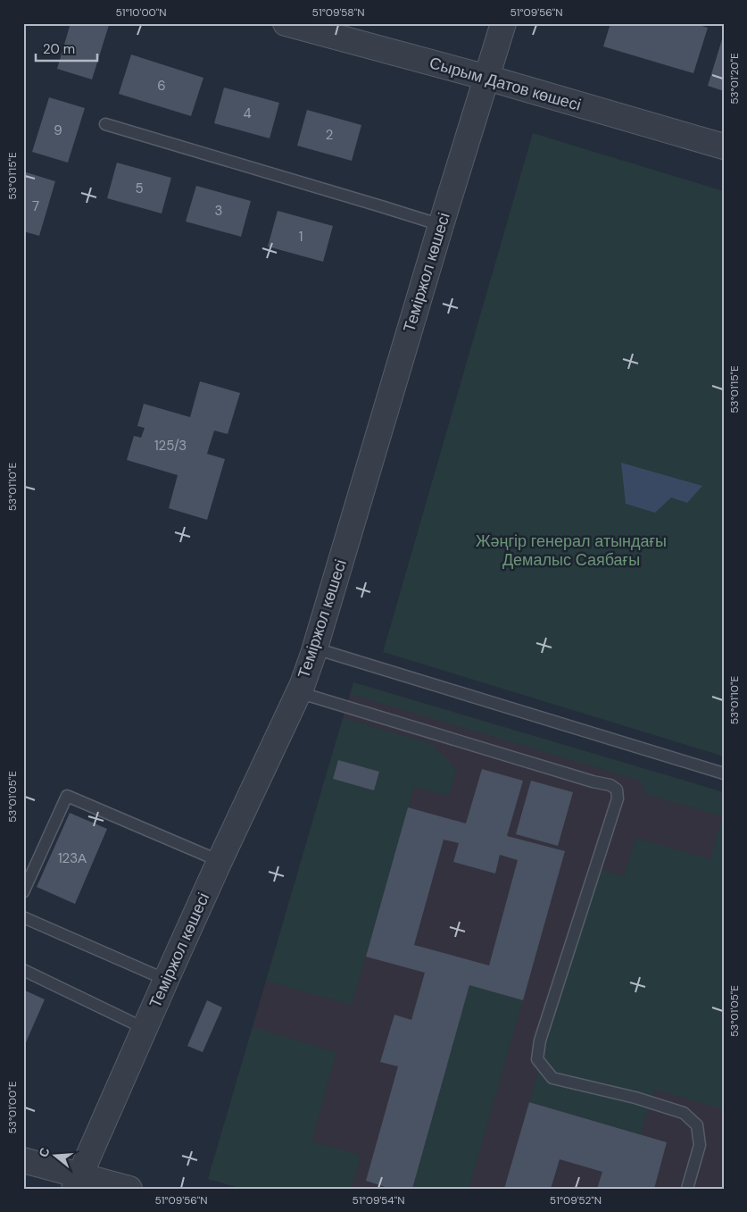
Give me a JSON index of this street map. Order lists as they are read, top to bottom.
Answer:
{
  "streets": {
    "street": ["Сырым Датов көшесі", "Теміржол көшесі"]
  },
  "crossings": [
    ["Сырым Датов көшесі", "Теміржол көшесі"]
  ],
  "parks": ["Жәңгір генерал атындағы Демалыс Саябағы"],
  "house_numbers": [
    "6",
    "4",
    "9",
    "2",
    "5",
    "7",
    "3",
    "1",
    "125/3",
    "123А"
  ],
  "scale_bar": "20 m",
  "north": "left",
  "coordinates": [
    "51°10'00\"N",
    "51°09'58\"N",
    "51°09'56\"N",
    "53°01'20\"E",
    "53°01'15\"E",
    "53°01'10\"E",
    "53°01'05\"E",
    "53°01'00\"E",
    "51°09'54\"N",
    "51°09'52\"N"
  ]
}
